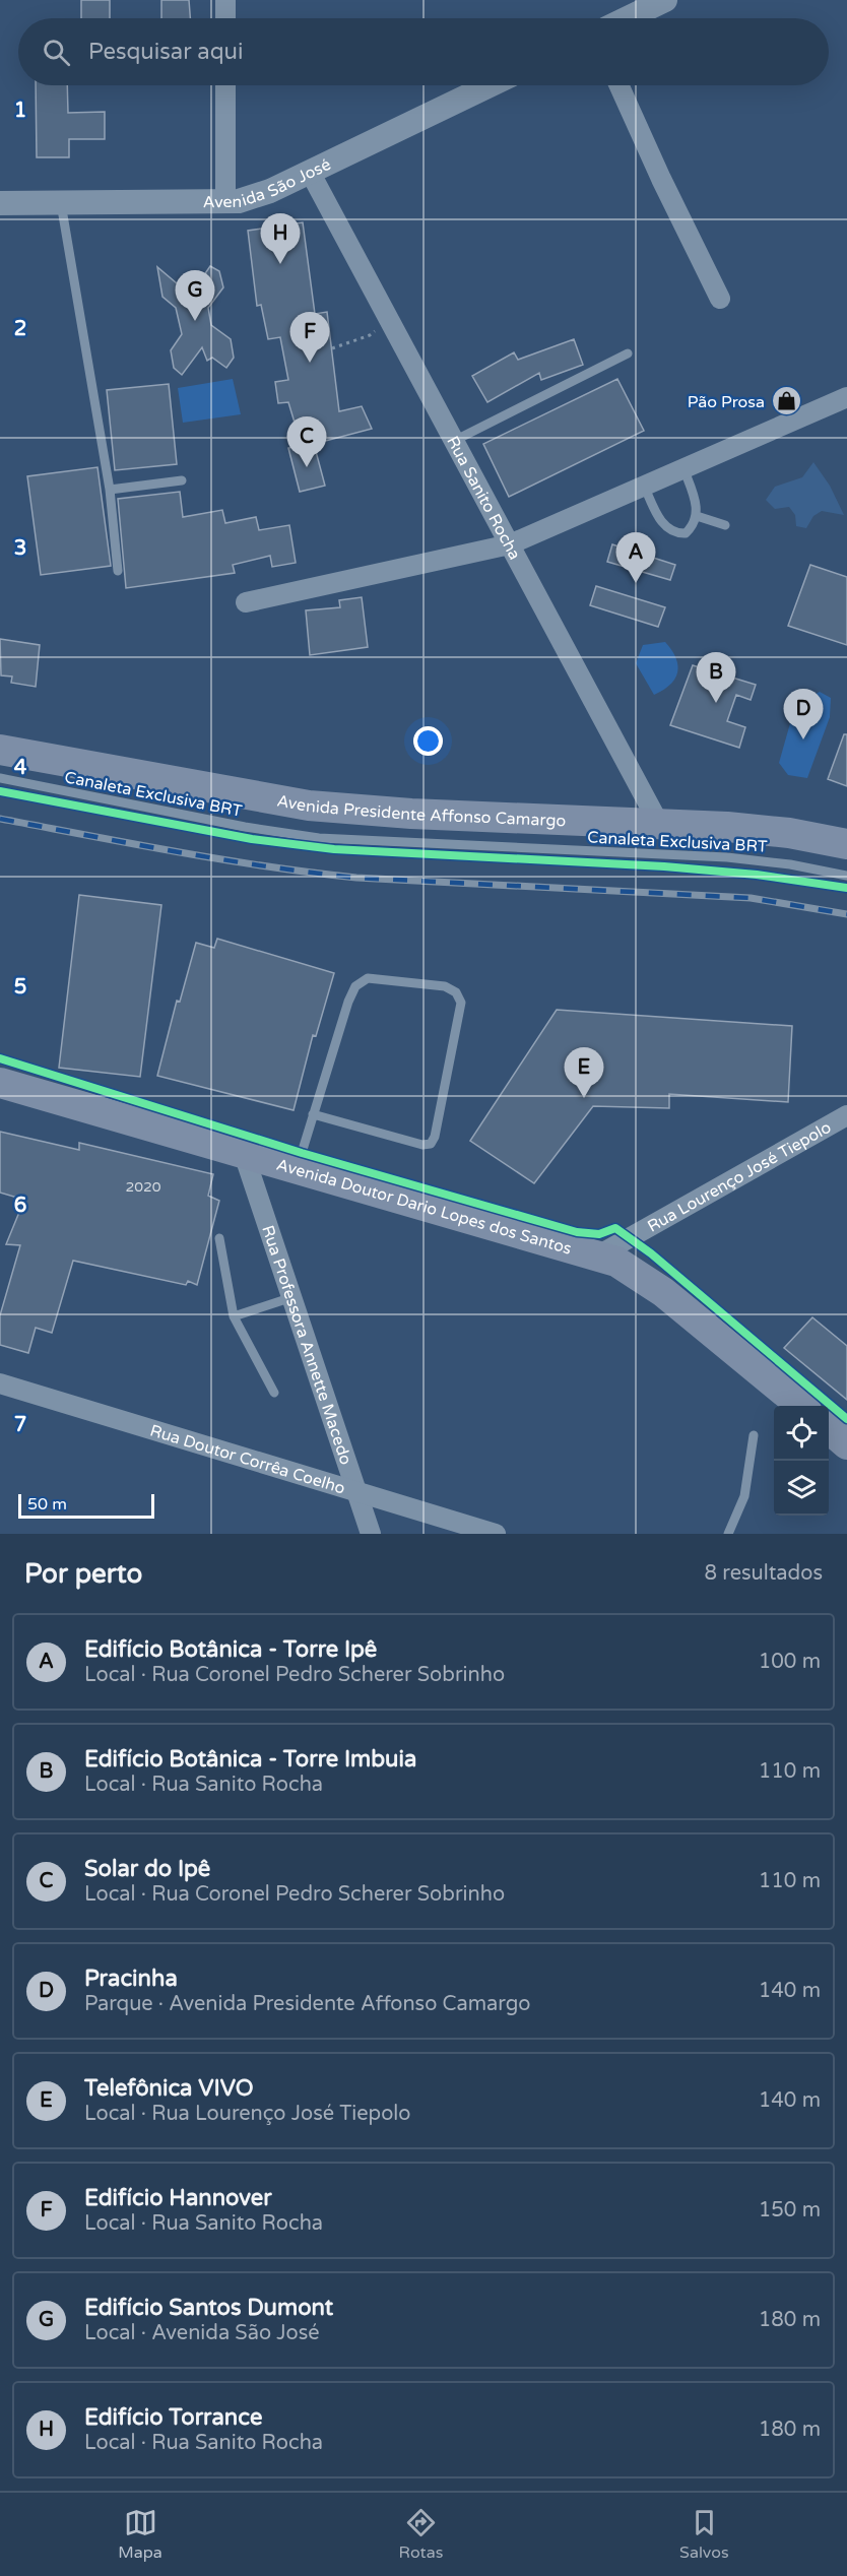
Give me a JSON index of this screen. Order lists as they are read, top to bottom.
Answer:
{
  "streets": {
    "main road": ["Avenida Presidente Affonso Camargo", "Avenida Doutor Dario Lopes dos Santos"],
    "street": [
      "Avenida São José",
      "Rua Sanito Rocha",
      "Rua Lourenço José Tiepolo",
      "Rua Professora Annette Macedo",
      "Rua Doutor Corrêa Coelho"
    ],
    "lane": ["Canaleta Exclusiva BRT"]
  },
  "crossings": [
    ["Avenida São José", "Rua Sanito Rocha"],
    ["Rua Sanito Rocha", "Avenida Presidente Affonso Camargo"],
    ["Rua Lourenço José Tiepolo", "Avenida Doutor Dario Lopes dos Santos"],
    ["Avenida Doutor Dario Lopes dos Santos", "Rua Professora Annette Macedo"],
    ["Rua Professora Annette Macedo", "Rua Doutor Corrêa Coelho"]
  ],
  "places": {
    "shop": ["Pão Prosa"]
  },
  "house_numbers": ["2020"],
  "scale_bar": "50 m",
  "page": {
    "search": "Pesquisar aqui",
    "pins": [
      "H",
      "G",
      "F",
      "C",
      "A",
      "B",
      "D",
      "E"
    ],
    "scale": "50 m",
    "heading": ["Por perto", "8 resultados"],
    "list": [
      {
        "mark": "A",
        "name": "Edifício Botânica - Torre Ipê",
        "note": "Local · Rua Coronel Pedro Scherer Sobrinho",
        "value": "100 m"
      },
      {
        "mark": "B",
        "name": "Edifício Botânica - Torre Imbuia",
        "note": "Local · Rua Sanito Rocha",
        "value": "110 m"
      },
      {
        "mark": "C",
        "name": "Solar do Ipê",
        "note": "Local · Rua Coronel Pedro Scherer Sobrinho",
        "value": "110 m"
      },
      {
        "mark": "D",
        "name": "Pracinha",
        "note": "Parque · Avenida Presidente Affonso Camargo",
        "value": "140 m"
      },
      {
        "mark": "E",
        "name": "Telefônica VIVO",
        "note": "Local · Rua Lourenço José Tiepolo",
        "value": "140 m"
      },
      {
        "mark": "F",
        "name": "Edifício Hannover",
        "note": "Local · Rua Sanito Rocha",
        "value": "150 m"
      },
      {
        "mark": "G",
        "name": "Edifício Santos Dumont",
        "note": "Local · Avenida São José",
        "value": "180 m"
      },
      {
        "mark": "H",
        "name": "Edifício Torrance",
        "note": "Local · Rua Sanito Rocha",
        "value": "180 m"
      }
    ],
    "nav": ["Mapa", "Rotas", "Salvos"]
  },
  "grid": {
    "rows": [
      "1",
      "2",
      "3",
      "4",
      "5",
      "6",
      "7"
    ]
  }
}
